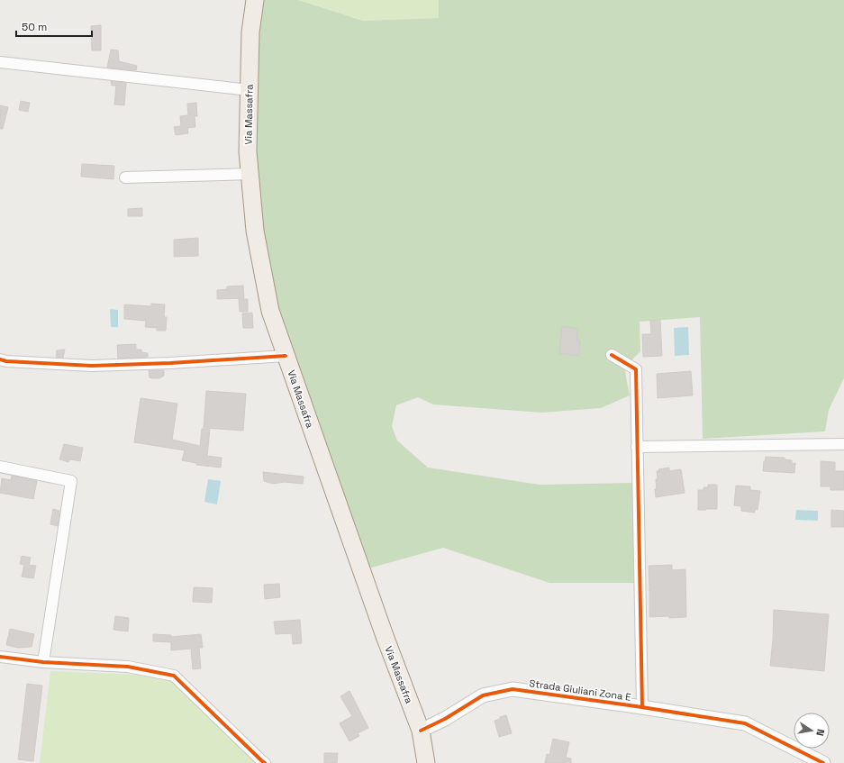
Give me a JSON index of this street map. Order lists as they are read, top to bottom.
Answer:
{
  "streets": {
    "main road": ["Via Massafra"],
    "street": ["Strada Giuliani Zona E"]
  },
  "crossings": [
    ["Via Massafra", "Strada Giuliani Zona E"]
  ],
  "scale_bar": "50 m",
  "north": "right"
}
